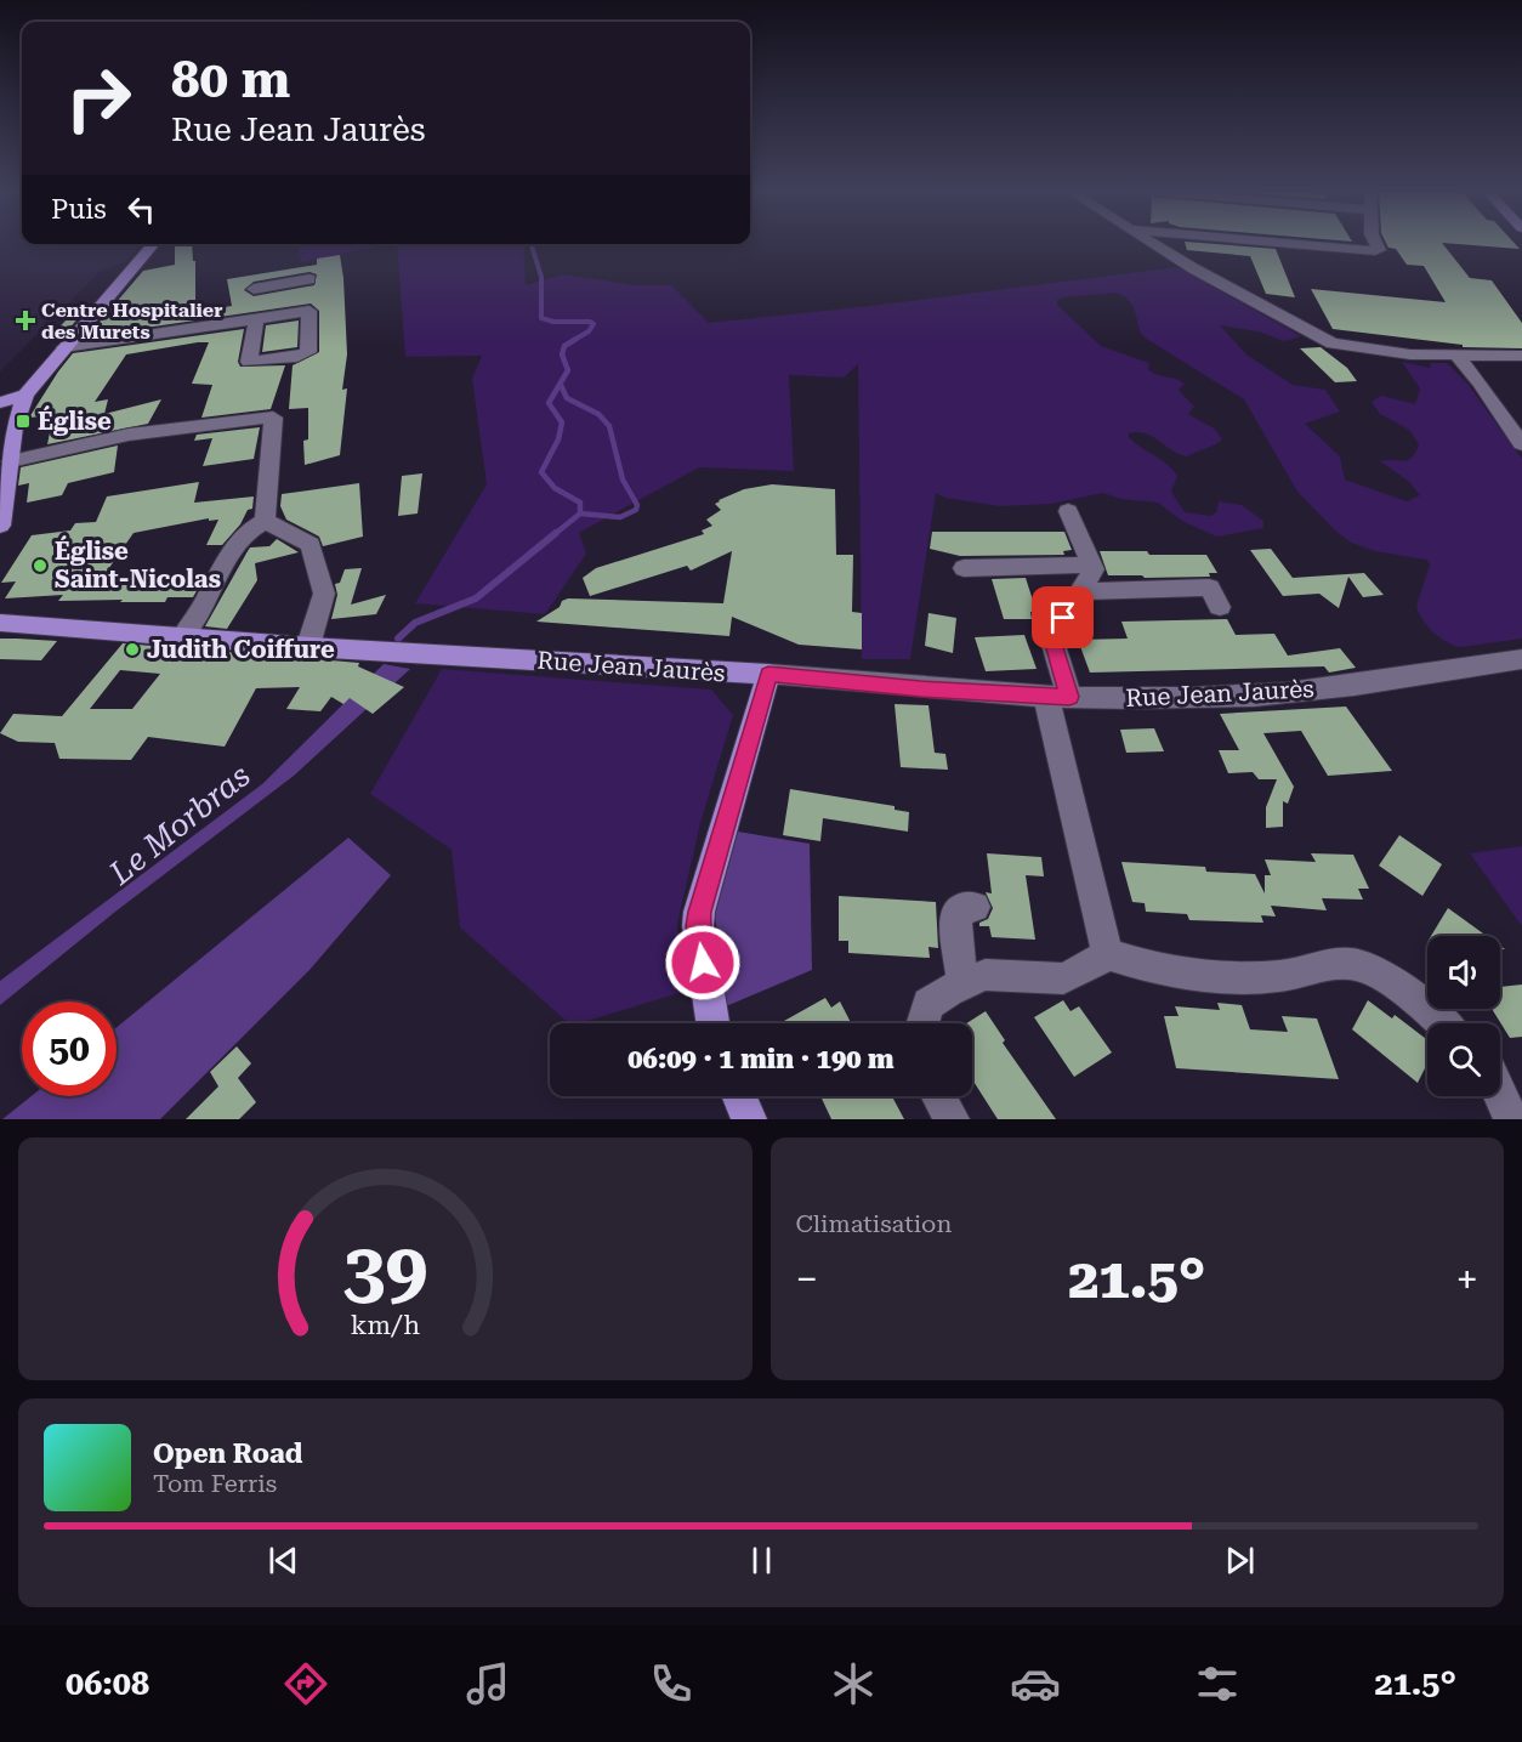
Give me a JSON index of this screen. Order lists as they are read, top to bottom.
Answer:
{
  "streets": {
    "main road": ["Rue Jean Jaurès"]
  },
  "water": ["Le Morbras"],
  "places": {
    "health": ["Centre Hospitalier des Murets"],
    "transit": ["Église"],
    "other": ["Église Saint-Nicolas", "Judith Coiffure"]
  },
  "page": {
    "turn": ["80 m", "Rue Jean Jaurès"],
    "then": "Puis",
    "limit": "50",
    "trip": "06:09 · 1 min · 190 m",
    "tile": "Climatisation",
    "heat": ["−", "21.5°", "+"],
    "song": ["Open Road", "Tom Ferris"],
    "tabs": ["06:08", "21.5°"],
    "gauge": ["39", "km/h"]
  }
}
